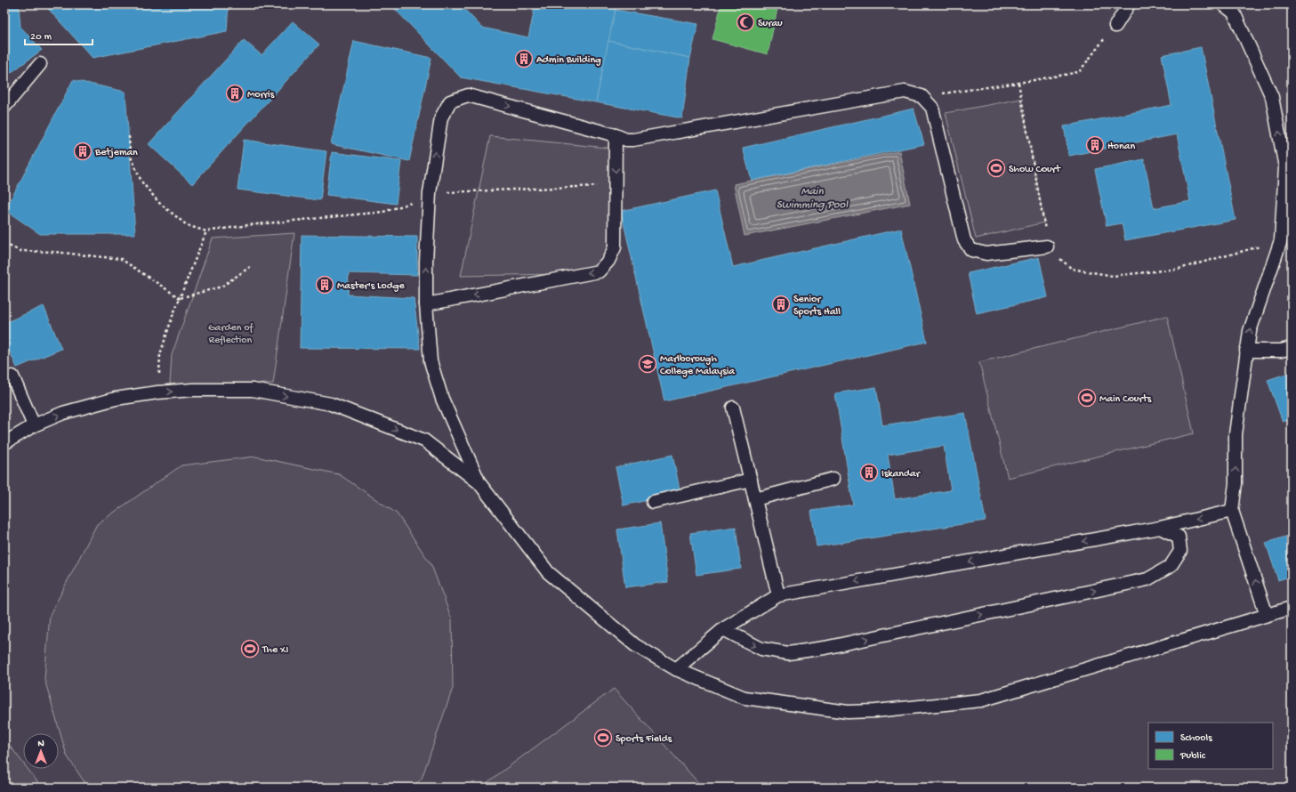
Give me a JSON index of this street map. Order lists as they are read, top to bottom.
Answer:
{
  "water": ["Main Swimming Pool"],
  "parks": ["Garden of Reflection"],
  "places": {
    "mosque": ["Surau"],
    "building": [
      "Admin Building",
      "Morris",
      "Honan",
      "Betjeman",
      "Master's Lodge",
      "Senior Sports Hall",
      "Iskandar"
    ],
    "sports": [
      "Show Court",
      "Main Courts",
      "The XI",
      "Sports Fields"
    ],
    "school or university": ["Marlborough College Malaysia"]
  },
  "legend": ["Schools", "Public"],
  "scale_bar": "20 m",
  "north": "top"
}
